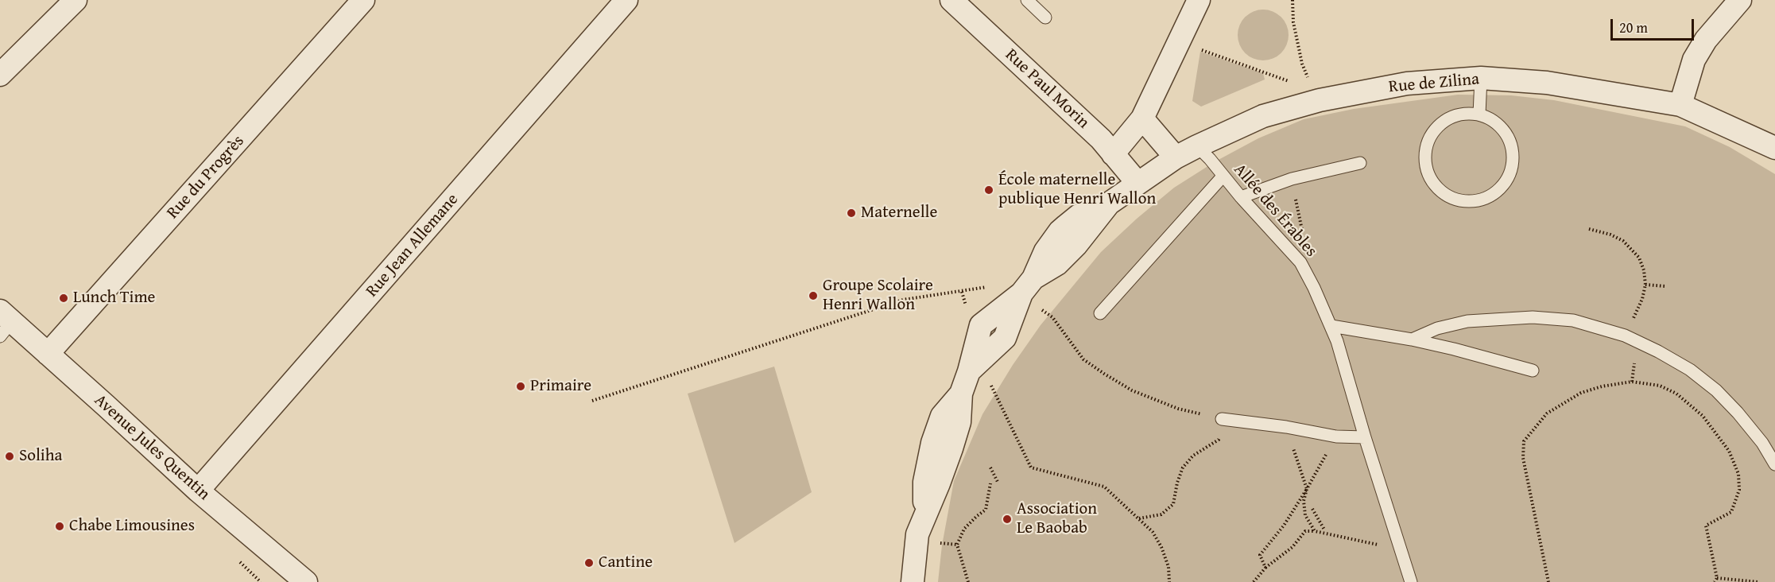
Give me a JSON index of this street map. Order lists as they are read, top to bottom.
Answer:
{
  "streets": {
    "street": [
      "Rue de Zilina",
      "Rue Paul Morin",
      "Rue du Progrès",
      "Rue Jean Allemane",
      "Avenue Jules Quentin"
    ],
    "lane": ["Allée des Érables"]
  },
  "crossings": [
    ["Rue de Zilina", "Rue Paul Morin"],
    ["Rue de Zilina", "Allée des Érables"],
    ["Rue du Progrès", "Avenue Jules Quentin"],
    ["Rue Jean Allemane", "Avenue Jules Quentin"]
  ],
  "places": [
    "École maternelle publique Henri Wallon",
    "Maternelle",
    "Groupe Scolaire Henri Wallon",
    "Lunch Time",
    "Primaire",
    "Soliha",
    "Association Le Baobab",
    "Chabe Limousines",
    "Cantine"
  ],
  "scale_bar": "20 m"
}
